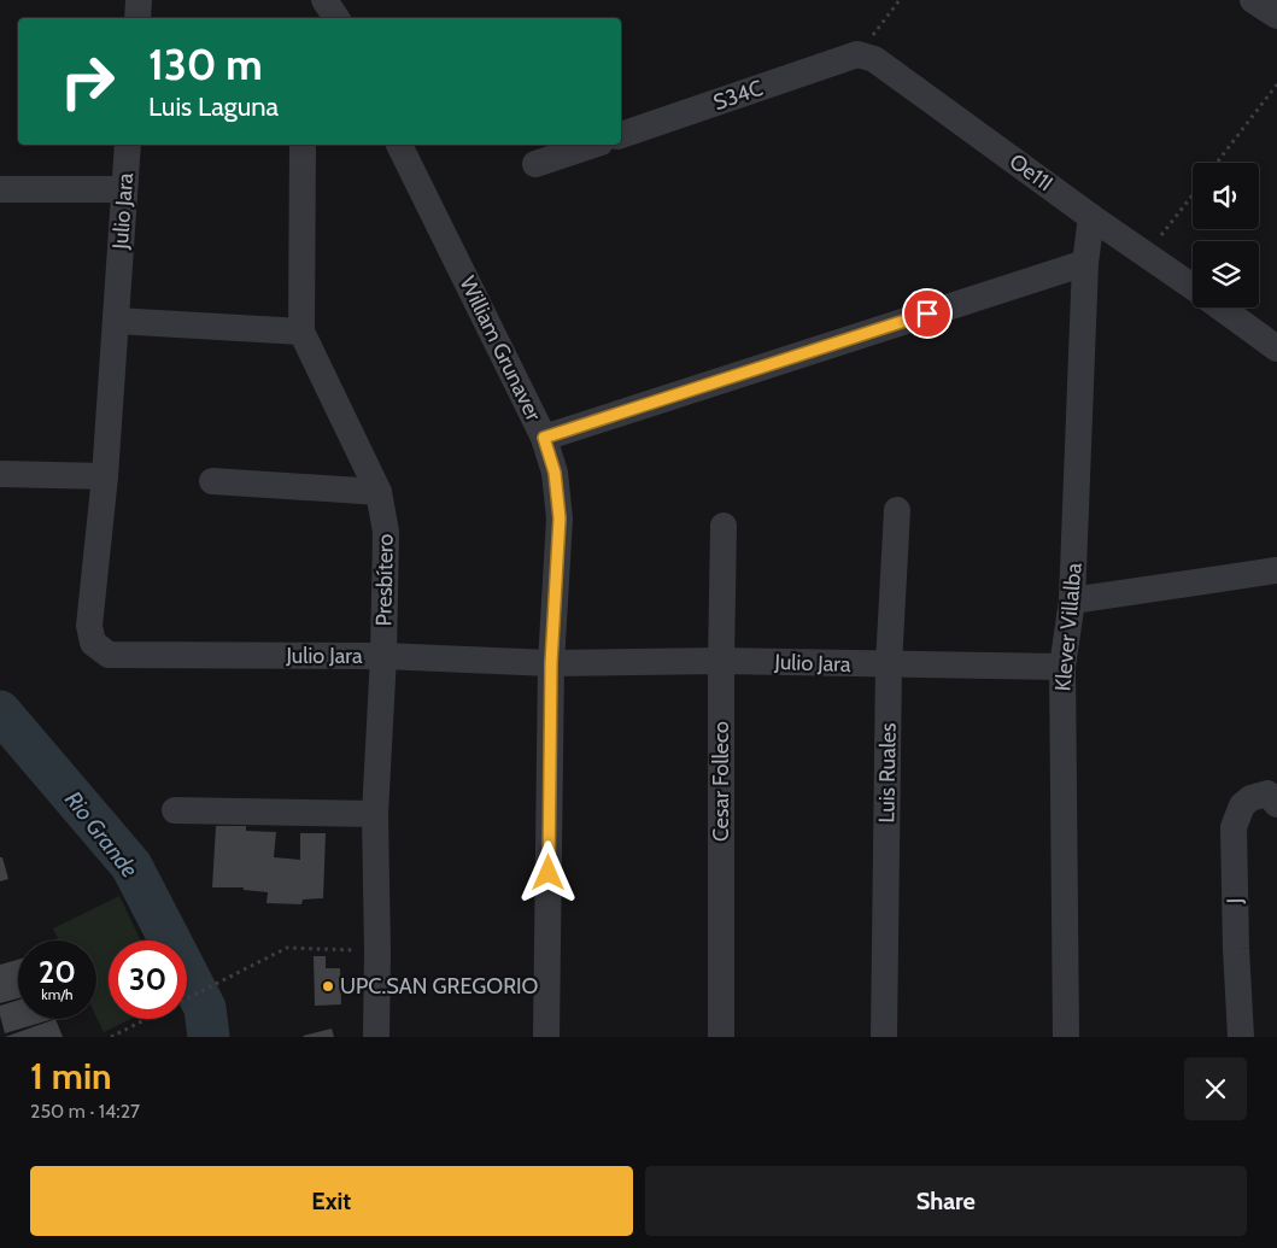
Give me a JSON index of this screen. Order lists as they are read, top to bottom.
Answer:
{
  "streets": {
    "street": [
      "S34C",
      "Oe11I",
      "Julio Jara",
      "William Grunaver",
      "Presbítero",
      "Klever Villalba",
      "Luis Ruales",
      "Cesar Folleco",
      "J"
    ]
  },
  "crossings": [
    ["S34C", "Oe11I"],
    ["Oe11I", "Klever Villalba"],
    ["Julio Jara", "William Grunaver"],
    ["Julio Jara", "Presbítero"],
    ["Julio Jara", "Klever Villalba"],
    ["Julio Jara", "Luis Ruales"],
    ["Julio Jara", "Cesar Folleco"]
  ],
  "water": ["Rio Grande"],
  "places": ["UPC.SAN GREGORIO"],
  "page": {
    "turn": ["130 m", "Luis Laguna"],
    "speed": "20 km/h",
    "limit": "30",
    "heading": ["1 min", "250 m · 14:27"],
    "buttons": ["Exit", "Share"]
  }
}
